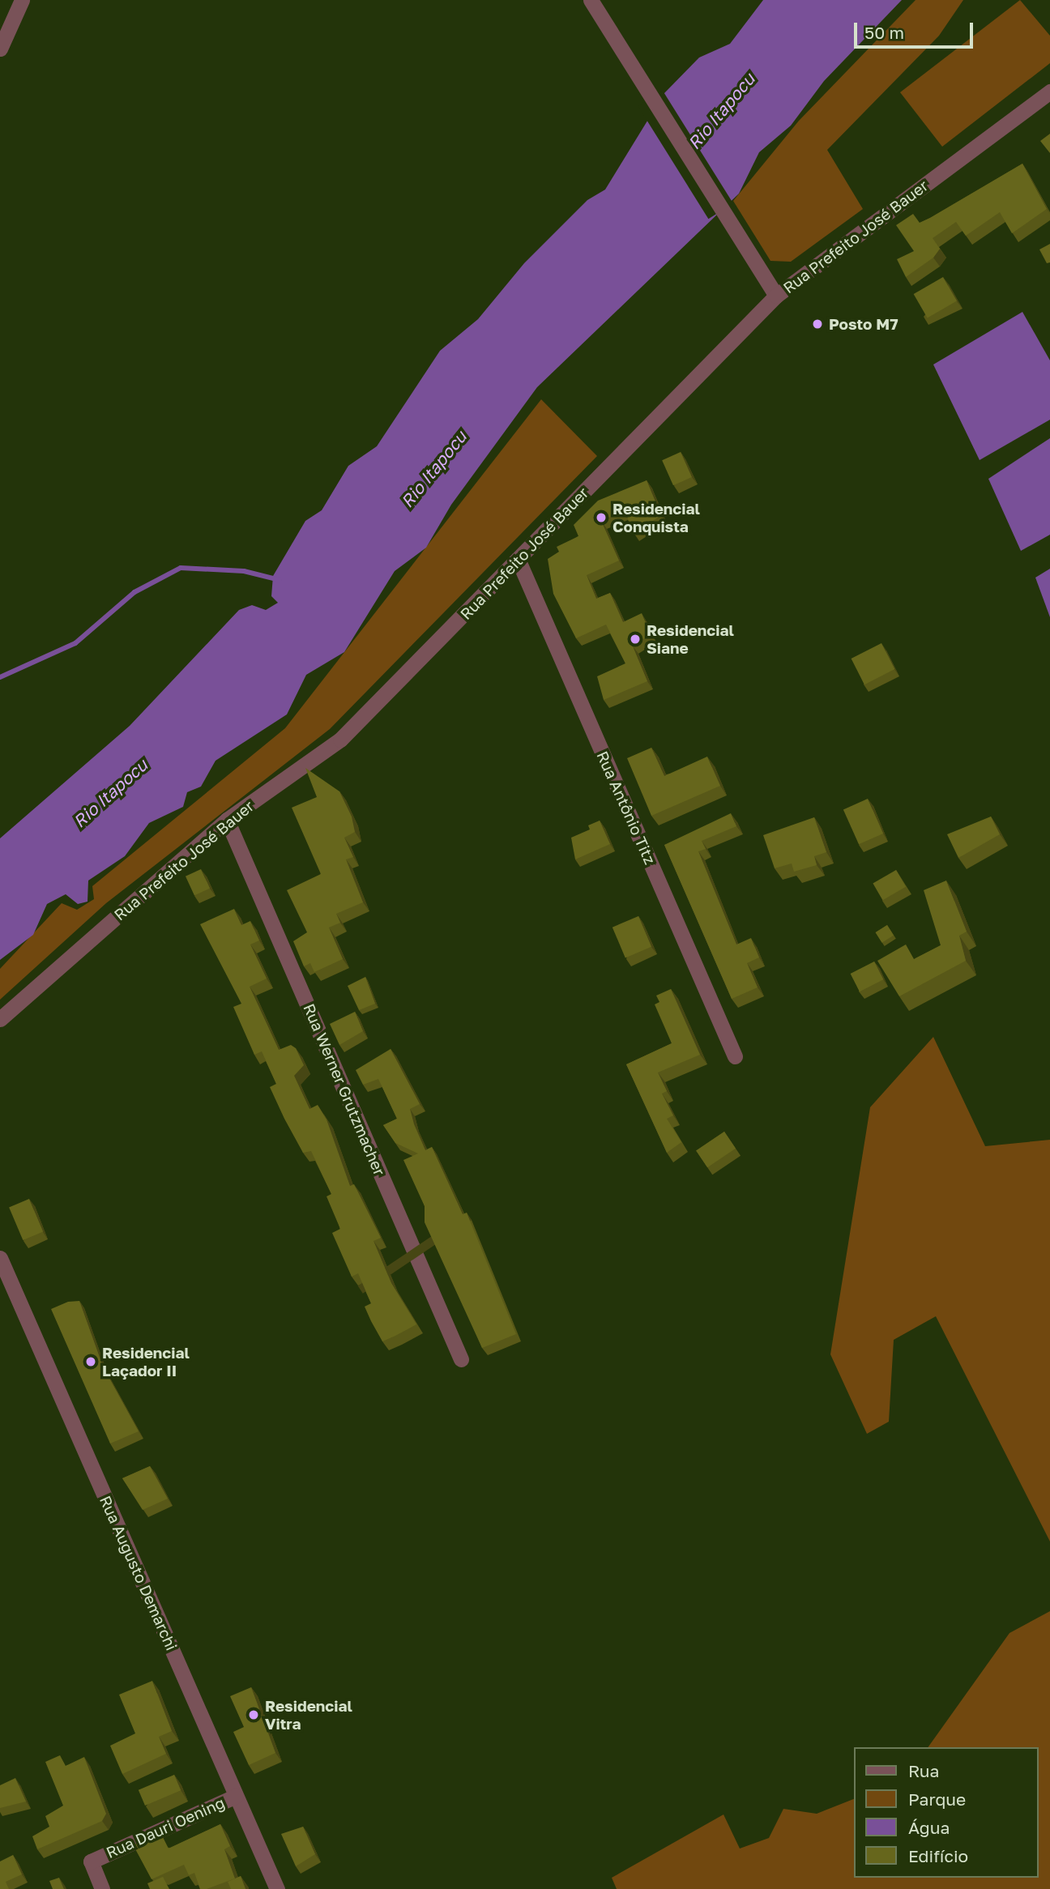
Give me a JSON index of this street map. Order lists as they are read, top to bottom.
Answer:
{
  "streets": {
    "street": [
      "Rua Prefeito José Bauer",
      "Rua Antônio Titz",
      "Rua Werner Grutzmacher",
      "Rua Augusto Demarchi",
      "Rua Dauri Oening"
    ]
  },
  "crossings": [
    ["Rua Prefeito José Bauer", "Rua Antônio Titz"],
    ["Rua Prefeito José Bauer", "Rua Werner Grutzmacher"],
    ["Rua Augusto Demarchi", "Rua Dauri Oening"]
  ],
  "water": ["Rio Itapocu"],
  "places": [
    "Posto M7",
    "Residencial Conquista",
    "Residencial Siane",
    "Residencial Laçador II",
    "Residencial Vitra"
  ],
  "legend": [
    "Rua",
    "Parque",
    "Água",
    "Edifício"
  ],
  "scale_bar": "50 m"
}
